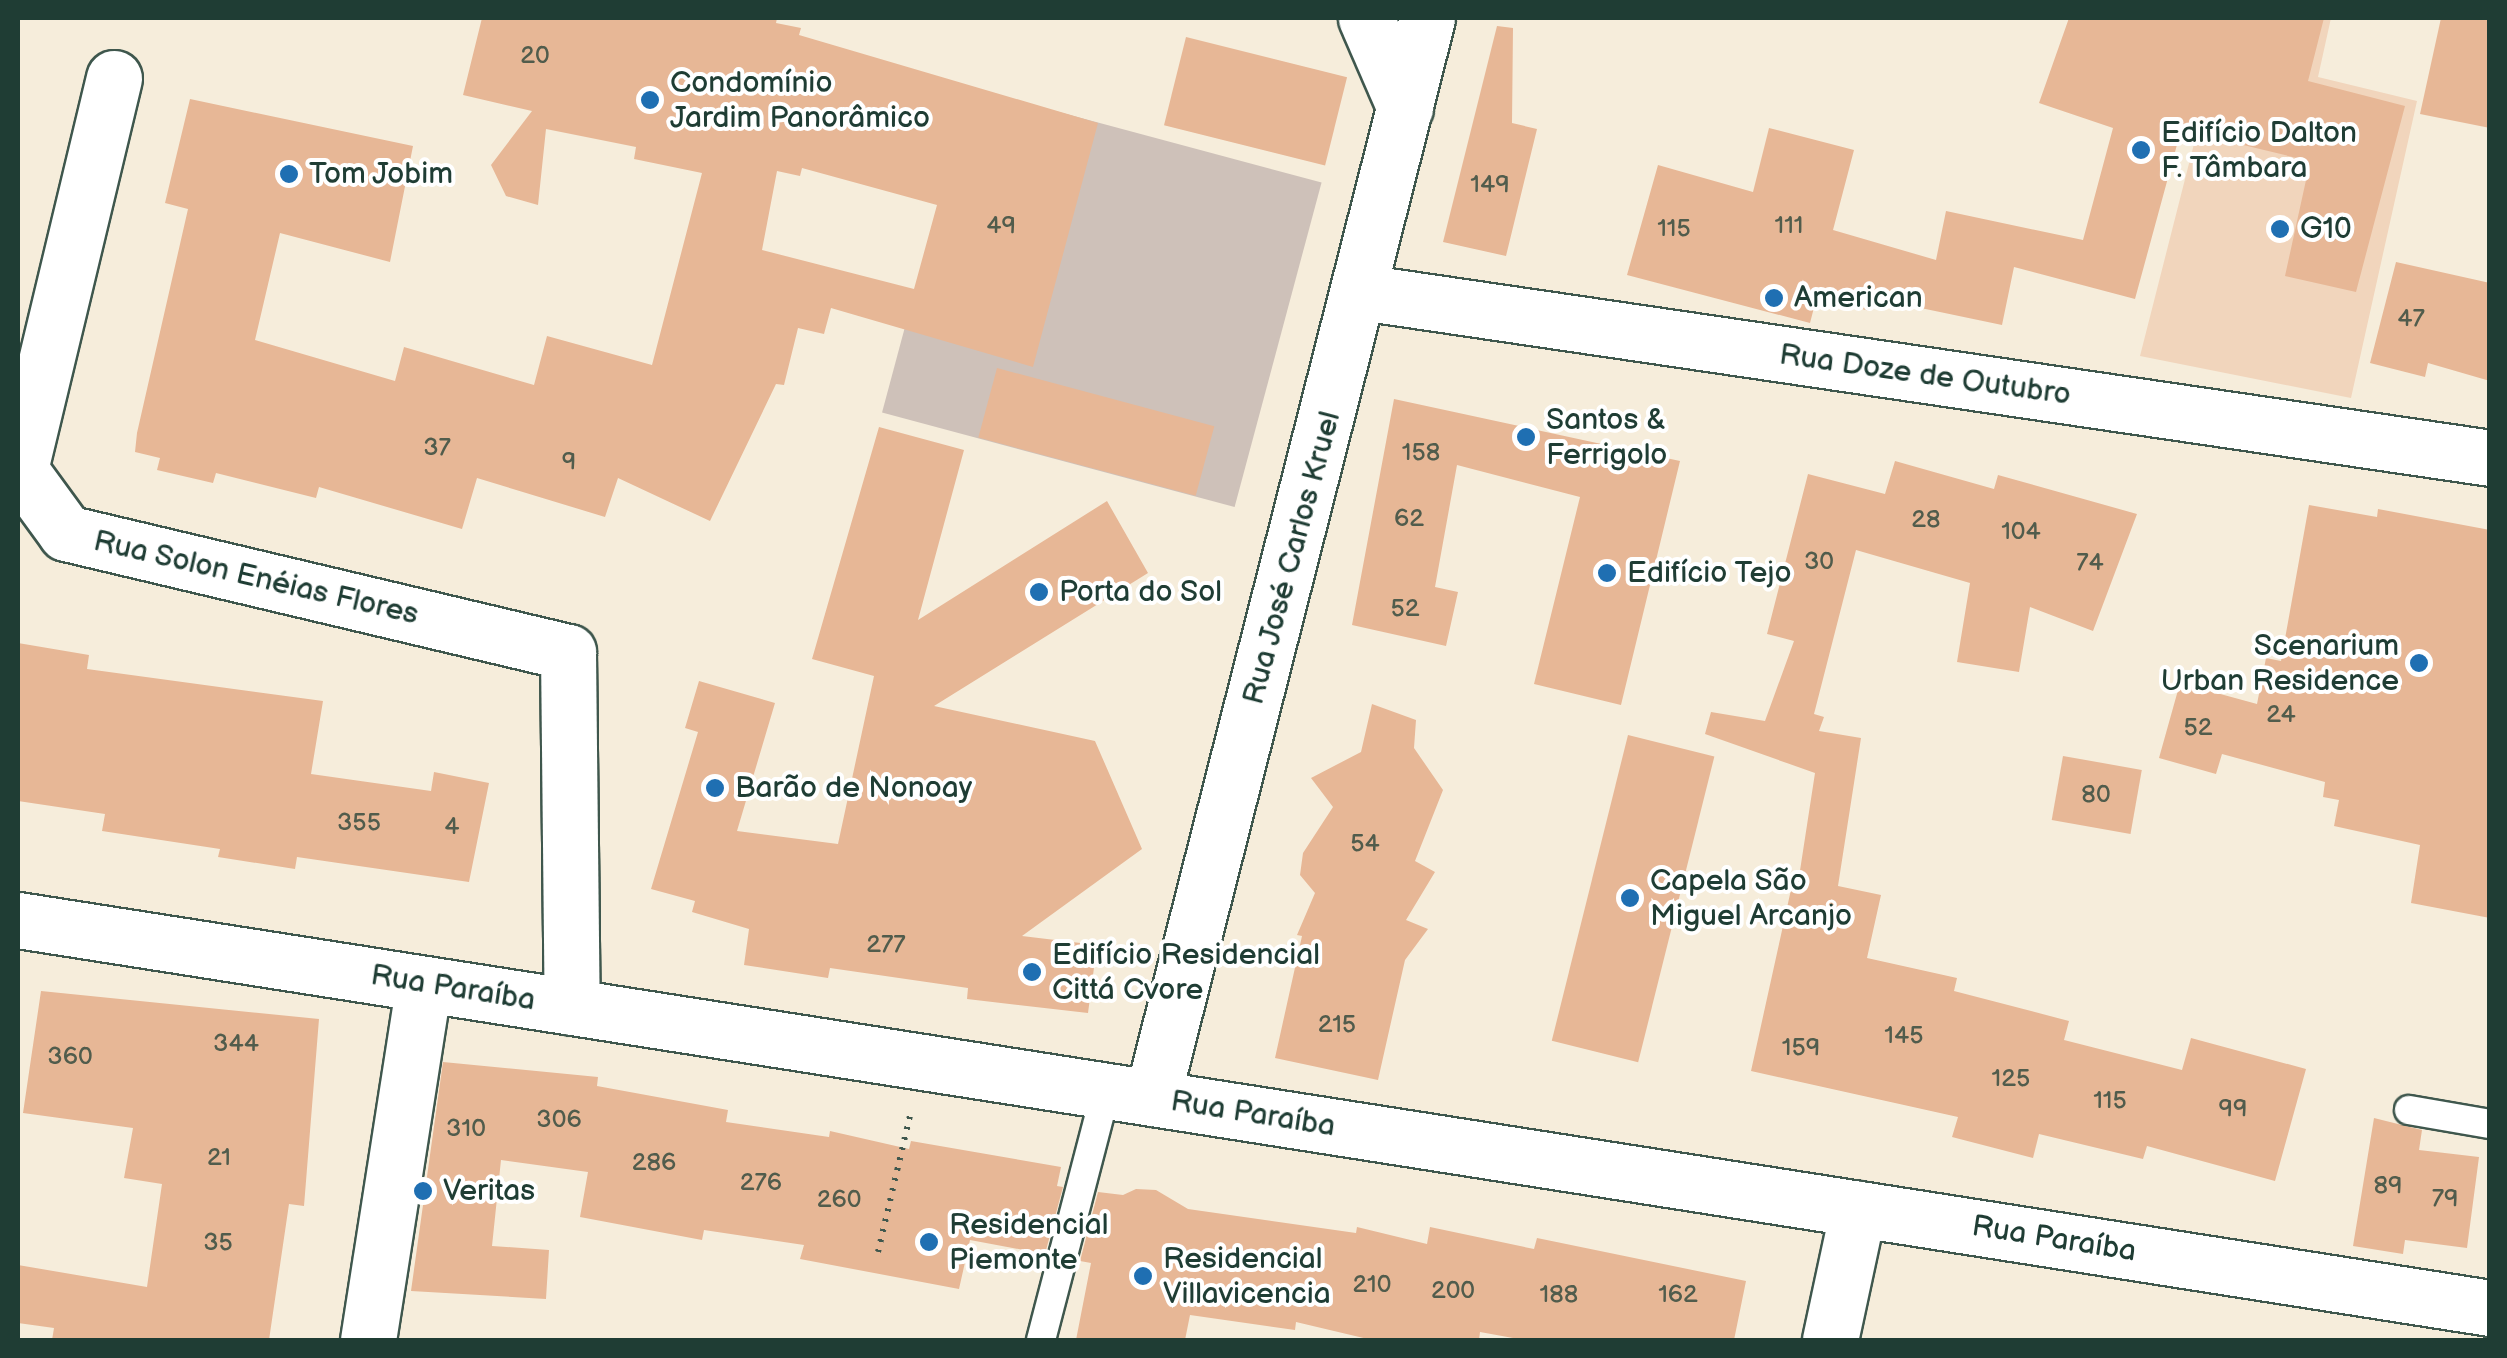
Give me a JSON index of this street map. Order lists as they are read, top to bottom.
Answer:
{
  "streets": {
    "street": [
      "Rua Doze de Outubro",
      "Rua José Carlos Kruel",
      "Rua Solon Enéias Flores",
      "Rua Paraíba"
    ]
  },
  "crossings": [
    ["Rua Doze de Outubro", "Rua José Carlos Kruel"],
    ["Rua José Carlos Kruel", "Rua Paraíba"],
    ["Rua Solon Enéias Flores", "Rua Paraíba"]
  ],
  "places": [
    "Condomínio Jardim Panorâmico",
    "Edifício Dalton F. Tâmbara",
    "Tom Jobim",
    "G10",
    "American",
    "Santos & Ferrigolo",
    "Edifício Tejo",
    "Porta do Sol",
    "Scenarium Urban Residence",
    "Barão de Nonoay",
    "Capela São Miguel Arcanjo",
    "Edifício Residencial Cittá Cvore",
    "Veritas",
    "Residencial Piemonte",
    "Residencial Villavicencia"
  ],
  "house_numbers": [
    "20",
    "149",
    "49",
    "111",
    "115",
    "47",
    "37",
    "158",
    "9",
    "62",
    "28",
    "104",
    "30",
    "74",
    "52",
    "24",
    "52",
    "80",
    "355",
    "4",
    "54",
    "277",
    "215",
    "145",
    "344",
    "159",
    "360",
    "125",
    "115",
    "99",
    "306",
    "310",
    "21",
    "286",
    "276",
    "89",
    "79",
    "260",
    "35",
    "210",
    "200",
    "188",
    "162"
  ]
}
